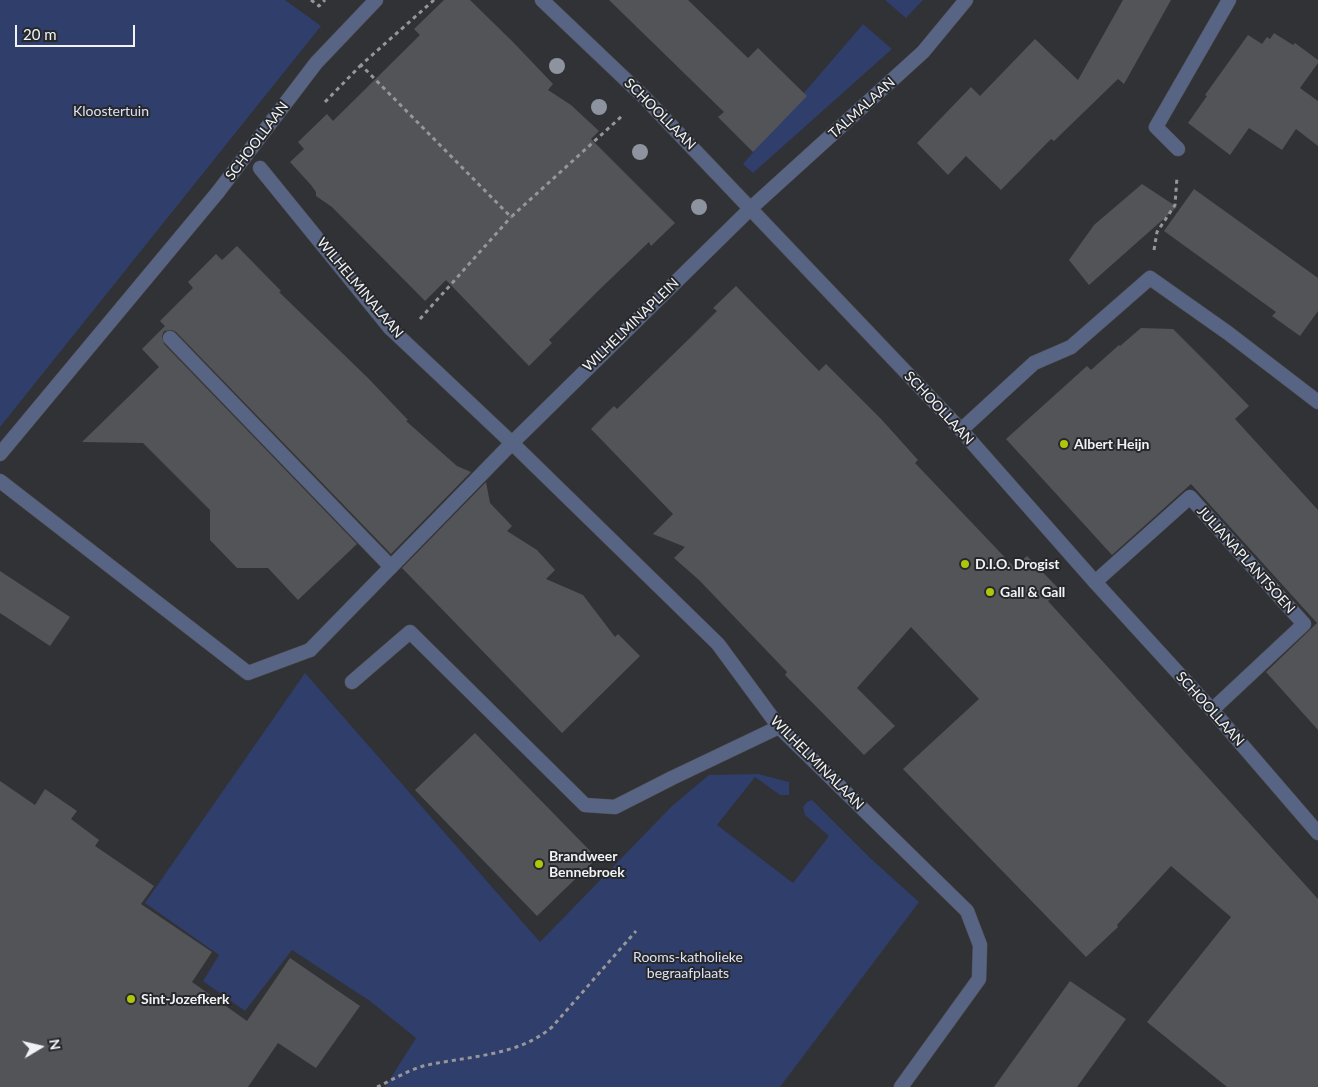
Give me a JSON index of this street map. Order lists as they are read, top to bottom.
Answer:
{
  "streets": {
    "street": [
      "TALMALAAN",
      "SCHOOLLAAN",
      "WILHELMINALAAN",
      "WILHELMINAPLEIN",
      "JULIANAPLANTSOEN"
    ]
  },
  "crossings": [
    ["TALMALAAN", "SCHOOLLAAN"],
    ["TALMALAAN", "WILHELMINAPLEIN"],
    ["SCHOOLLAAN", "WILHELMINAPLEIN"],
    ["SCHOOLLAAN", "JULIANAPLANTSOEN"],
    ["WILHELMINALAAN", "WILHELMINAPLEIN"]
  ],
  "parks": ["Kloostertuin", "Rooms-katholieke begraafplaats"],
  "places": [
    "Albert Heijn",
    "D.I.O. Drogist",
    "Gall & Gall",
    "Brandweer Bennebroek",
    "Sint-Jozefkerk"
  ],
  "scale_bar": "20 m",
  "north": "right"
}
